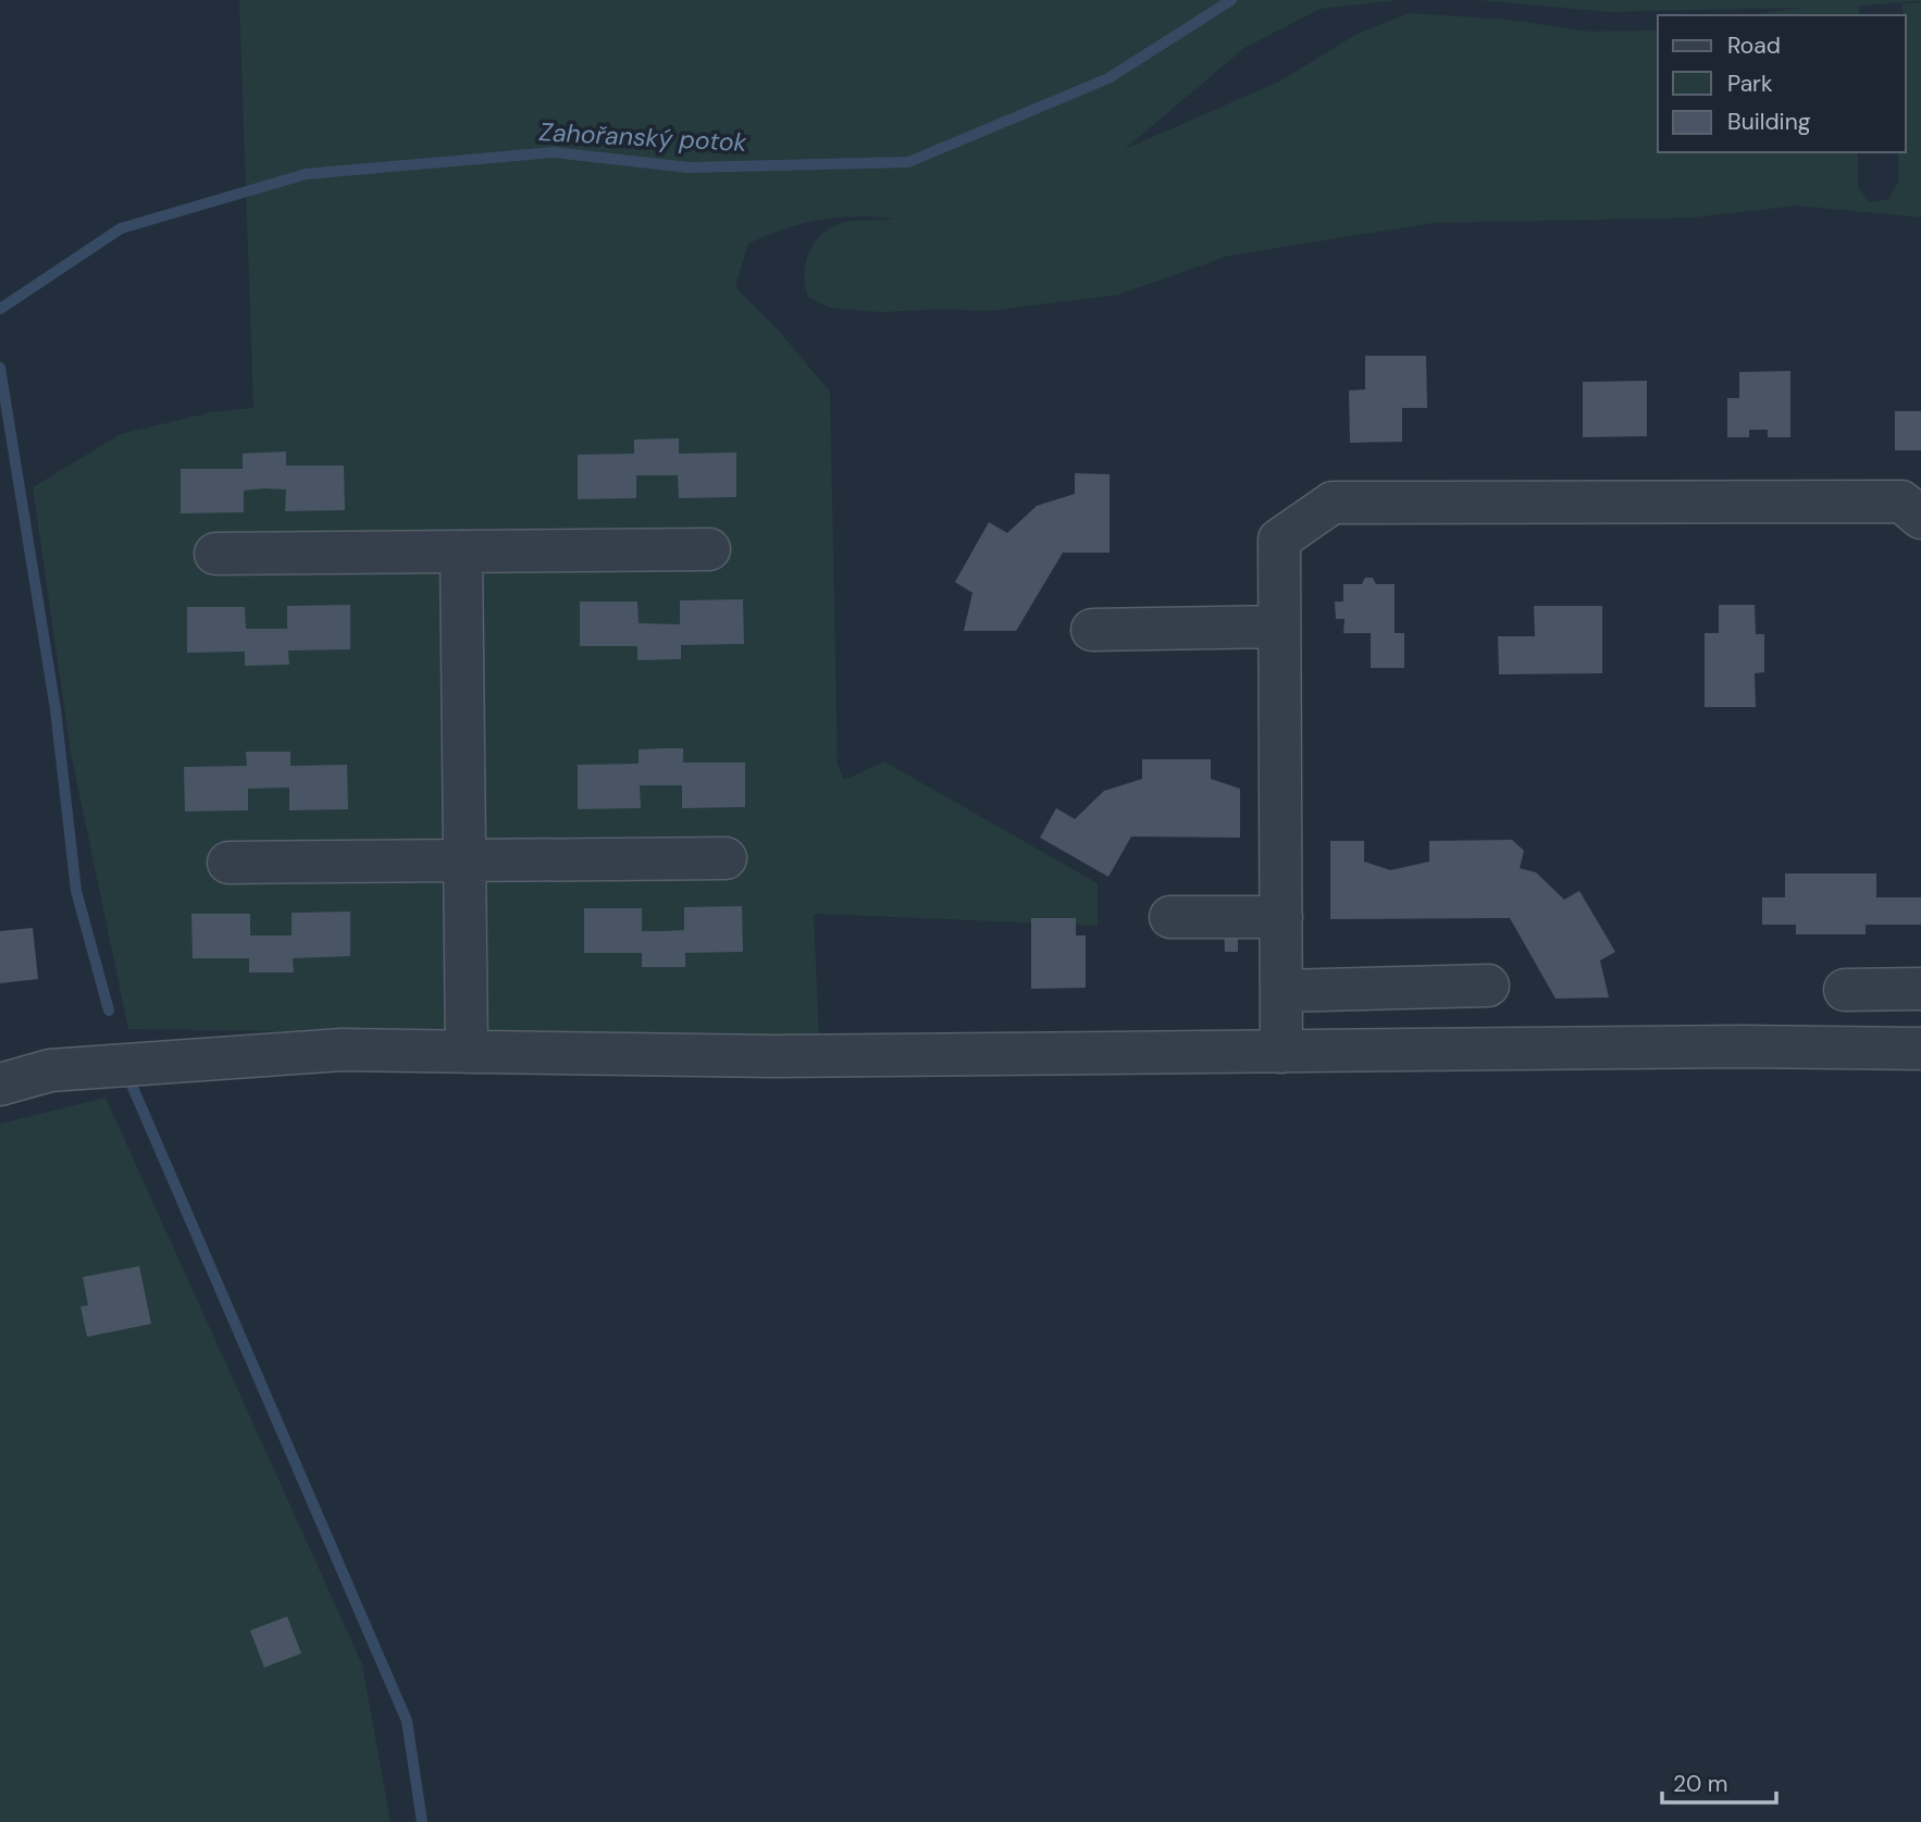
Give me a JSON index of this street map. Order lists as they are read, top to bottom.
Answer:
{
  "water": ["Zahořanský potok"],
  "legend": ["Road", "Park", "Building"],
  "scale_bar": "20 m"
}
